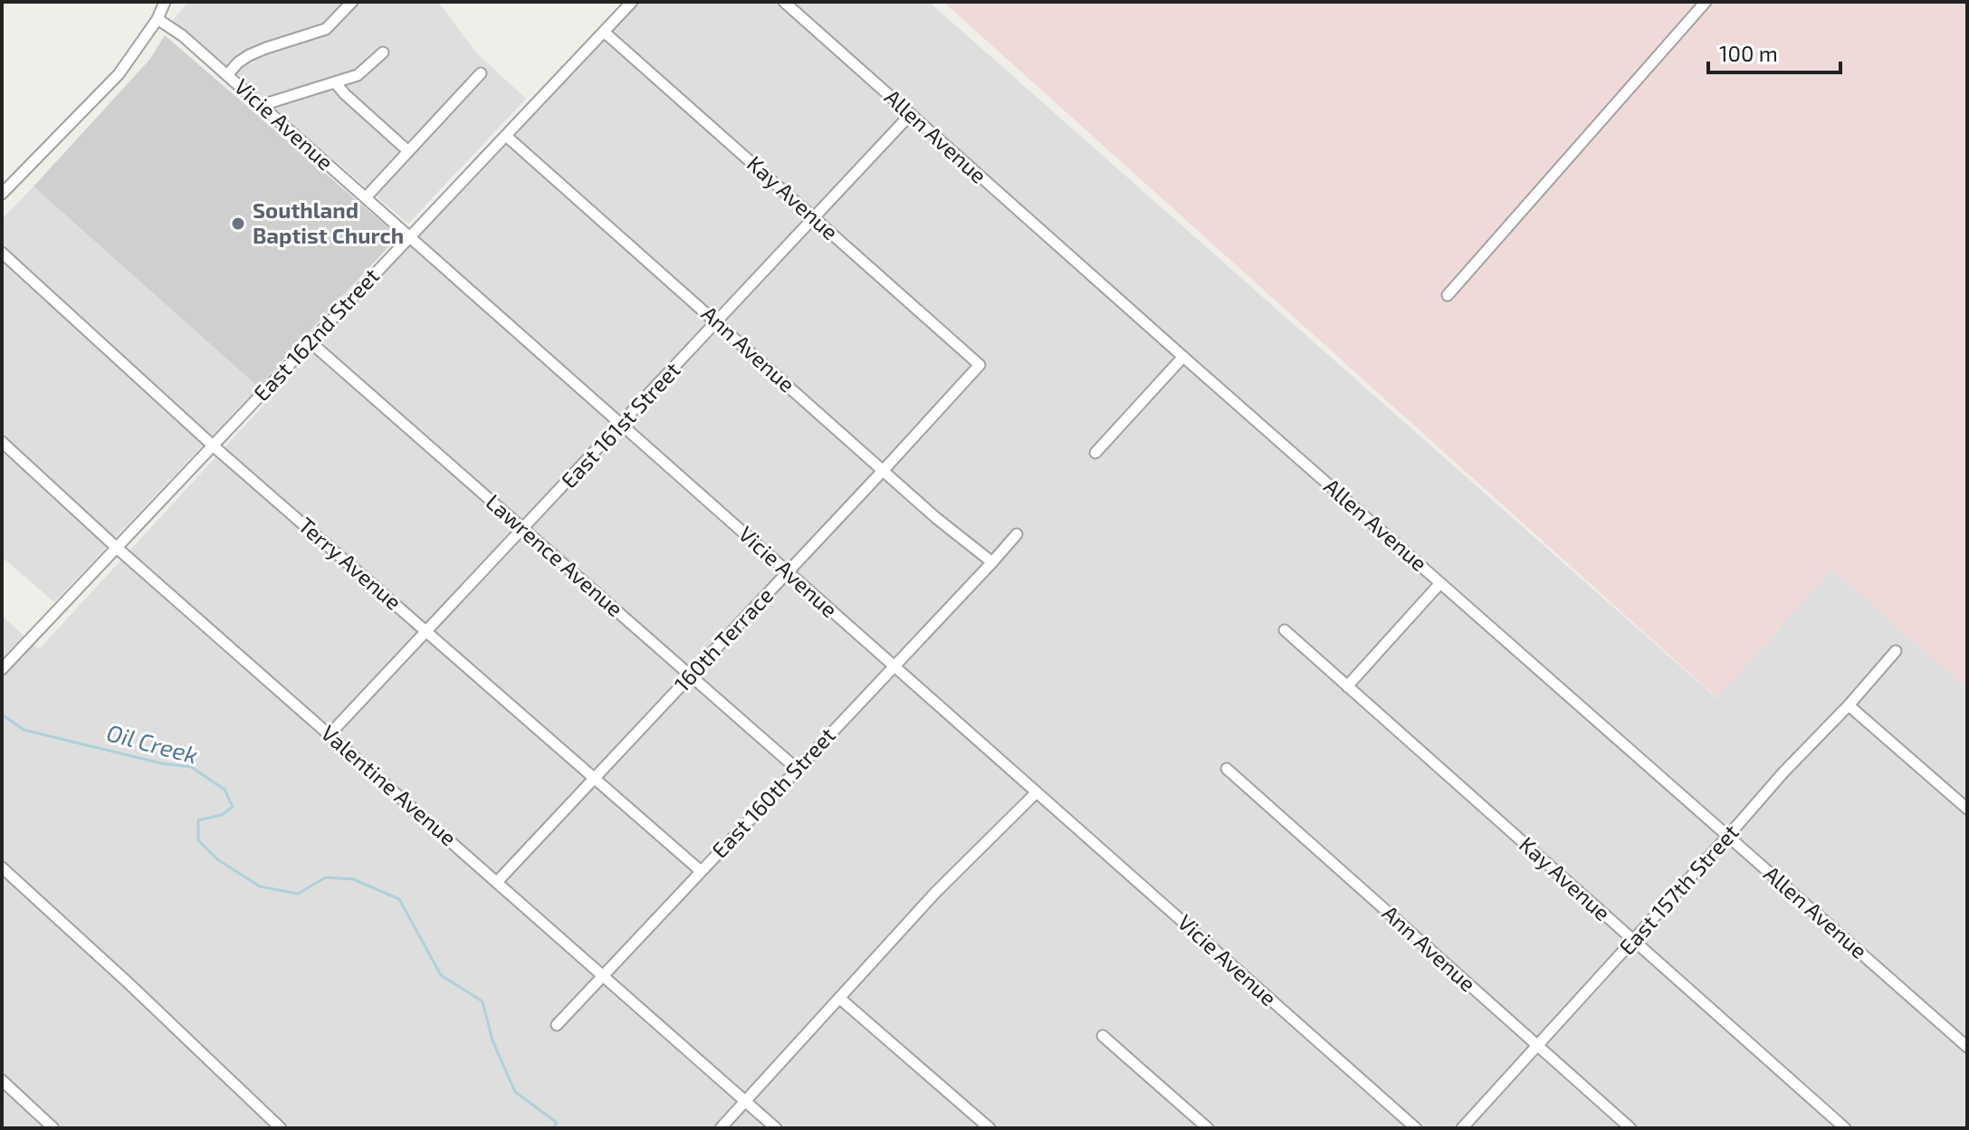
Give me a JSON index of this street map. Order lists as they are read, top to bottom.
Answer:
{
  "streets": {
    "street": [
      "Vicie Avenue",
      "Allen Avenue",
      "Kay Avenue",
      "East 162nd Street",
      "Ann Avenue",
      "East 161st Street",
      "Lawrence Avenue",
      "Terry Avenue",
      "160th Terrace",
      "Valentine Avenue",
      "East 160th Street",
      "East 157th Street"
    ]
  },
  "crossings": [
    ["Vicie Avenue", "East 162nd Street"],
    ["Vicie Avenue", "East 161st Street"],
    ["Vicie Avenue", "160th Terrace"],
    ["Vicie Avenue", "East 160th Street"],
    ["Allen Avenue", "East 161st Street"],
    ["Allen Avenue", "East 157th Street"],
    ["Kay Avenue", "East 162nd Street"],
    ["Kay Avenue", "East 161st Street"],
    ["Kay Avenue", "160th Terrace"],
    ["Kay Avenue", "East 157th Street"],
    ["East 162nd Street", "Ann Avenue"],
    ["East 162nd Street", "Lawrence Avenue"],
    ["East 162nd Street", "Terry Avenue"],
    ["East 162nd Street", "Valentine Avenue"],
    ["Ann Avenue", "East 161st Street"],
    ["Ann Avenue", "160th Terrace"],
    ["Ann Avenue", "East 160th Street"],
    ["Ann Avenue", "East 157th Street"],
    ["East 161st Street", "Lawrence Avenue"],
    ["East 161st Street", "Terry Avenue"],
    ["East 161st Street", "Valentine Avenue"],
    ["Lawrence Avenue", "160th Terrace"],
    ["Lawrence Avenue", "East 160th Street"],
    ["Terry Avenue", "160th Terrace"],
    ["Terry Avenue", "East 160th Street"],
    ["160th Terrace", "Valentine Avenue"],
    ["Valentine Avenue", "East 160th Street"]
  ],
  "water": ["Oil Creek"],
  "places": ["Southland Baptist Church"],
  "scale_bar": "100 m"
}
